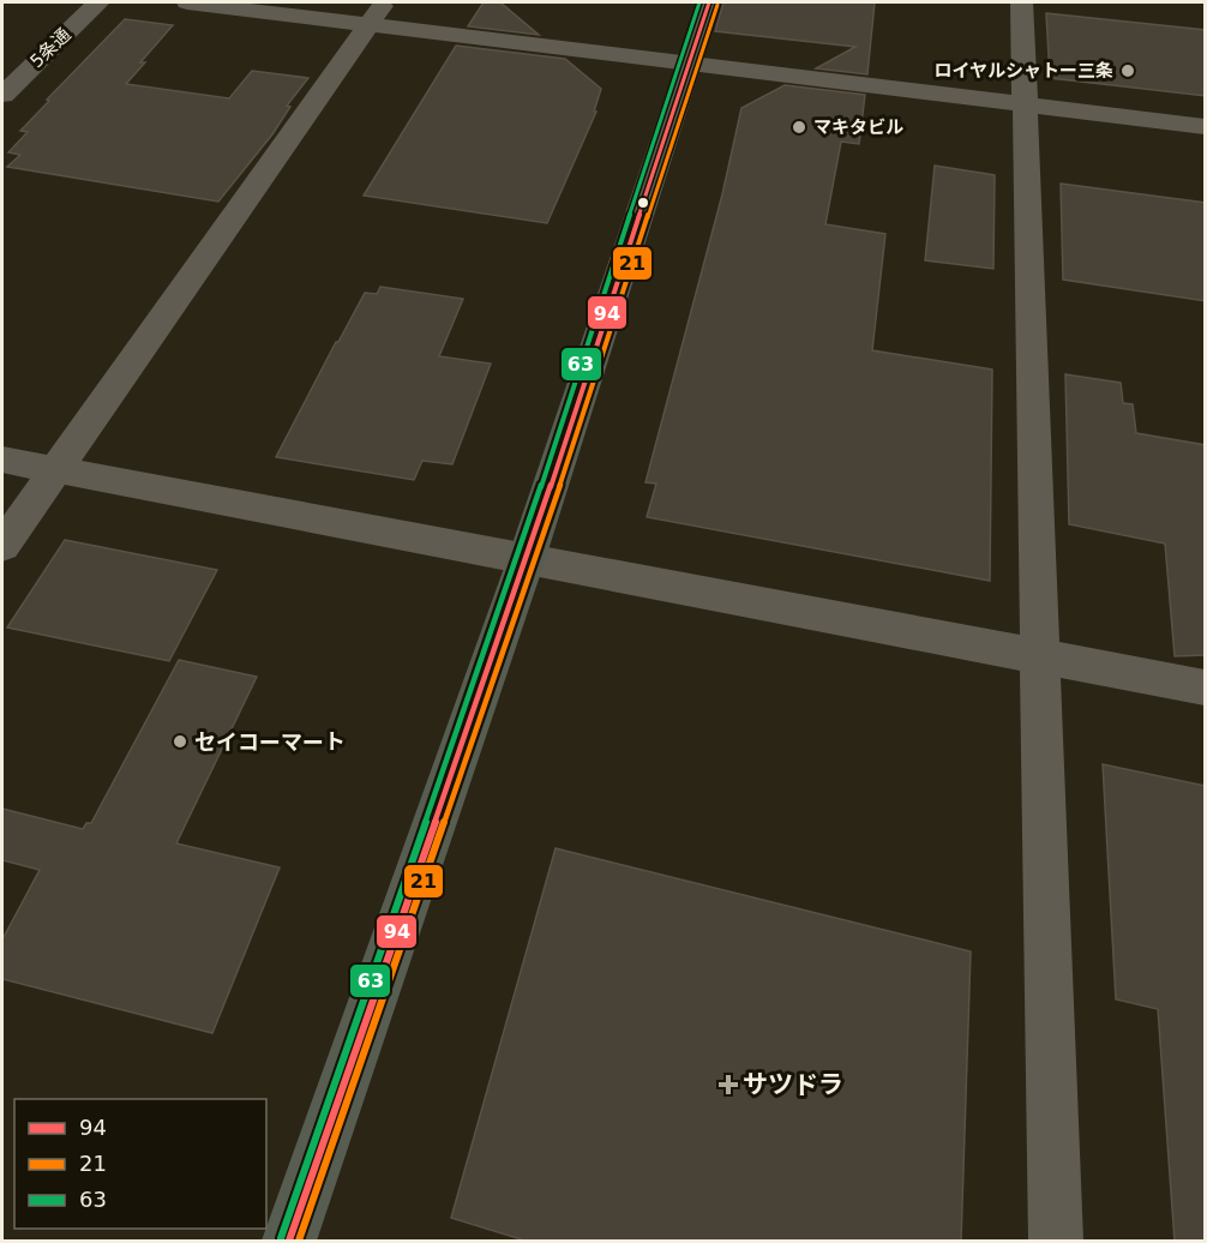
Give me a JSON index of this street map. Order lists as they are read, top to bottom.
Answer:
{
  "streets": {
    "street": ["5条通"]
  },
  "places": {
    "other": ["ロイヤルシャトー三条", "マキタビル", "セイコーマート"],
    "health": ["サツドラ"]
  },
  "lines": ["transit line 94", "transit line 63", "transit line 21"],
  "legend": ["94", "21", "63"]
}
